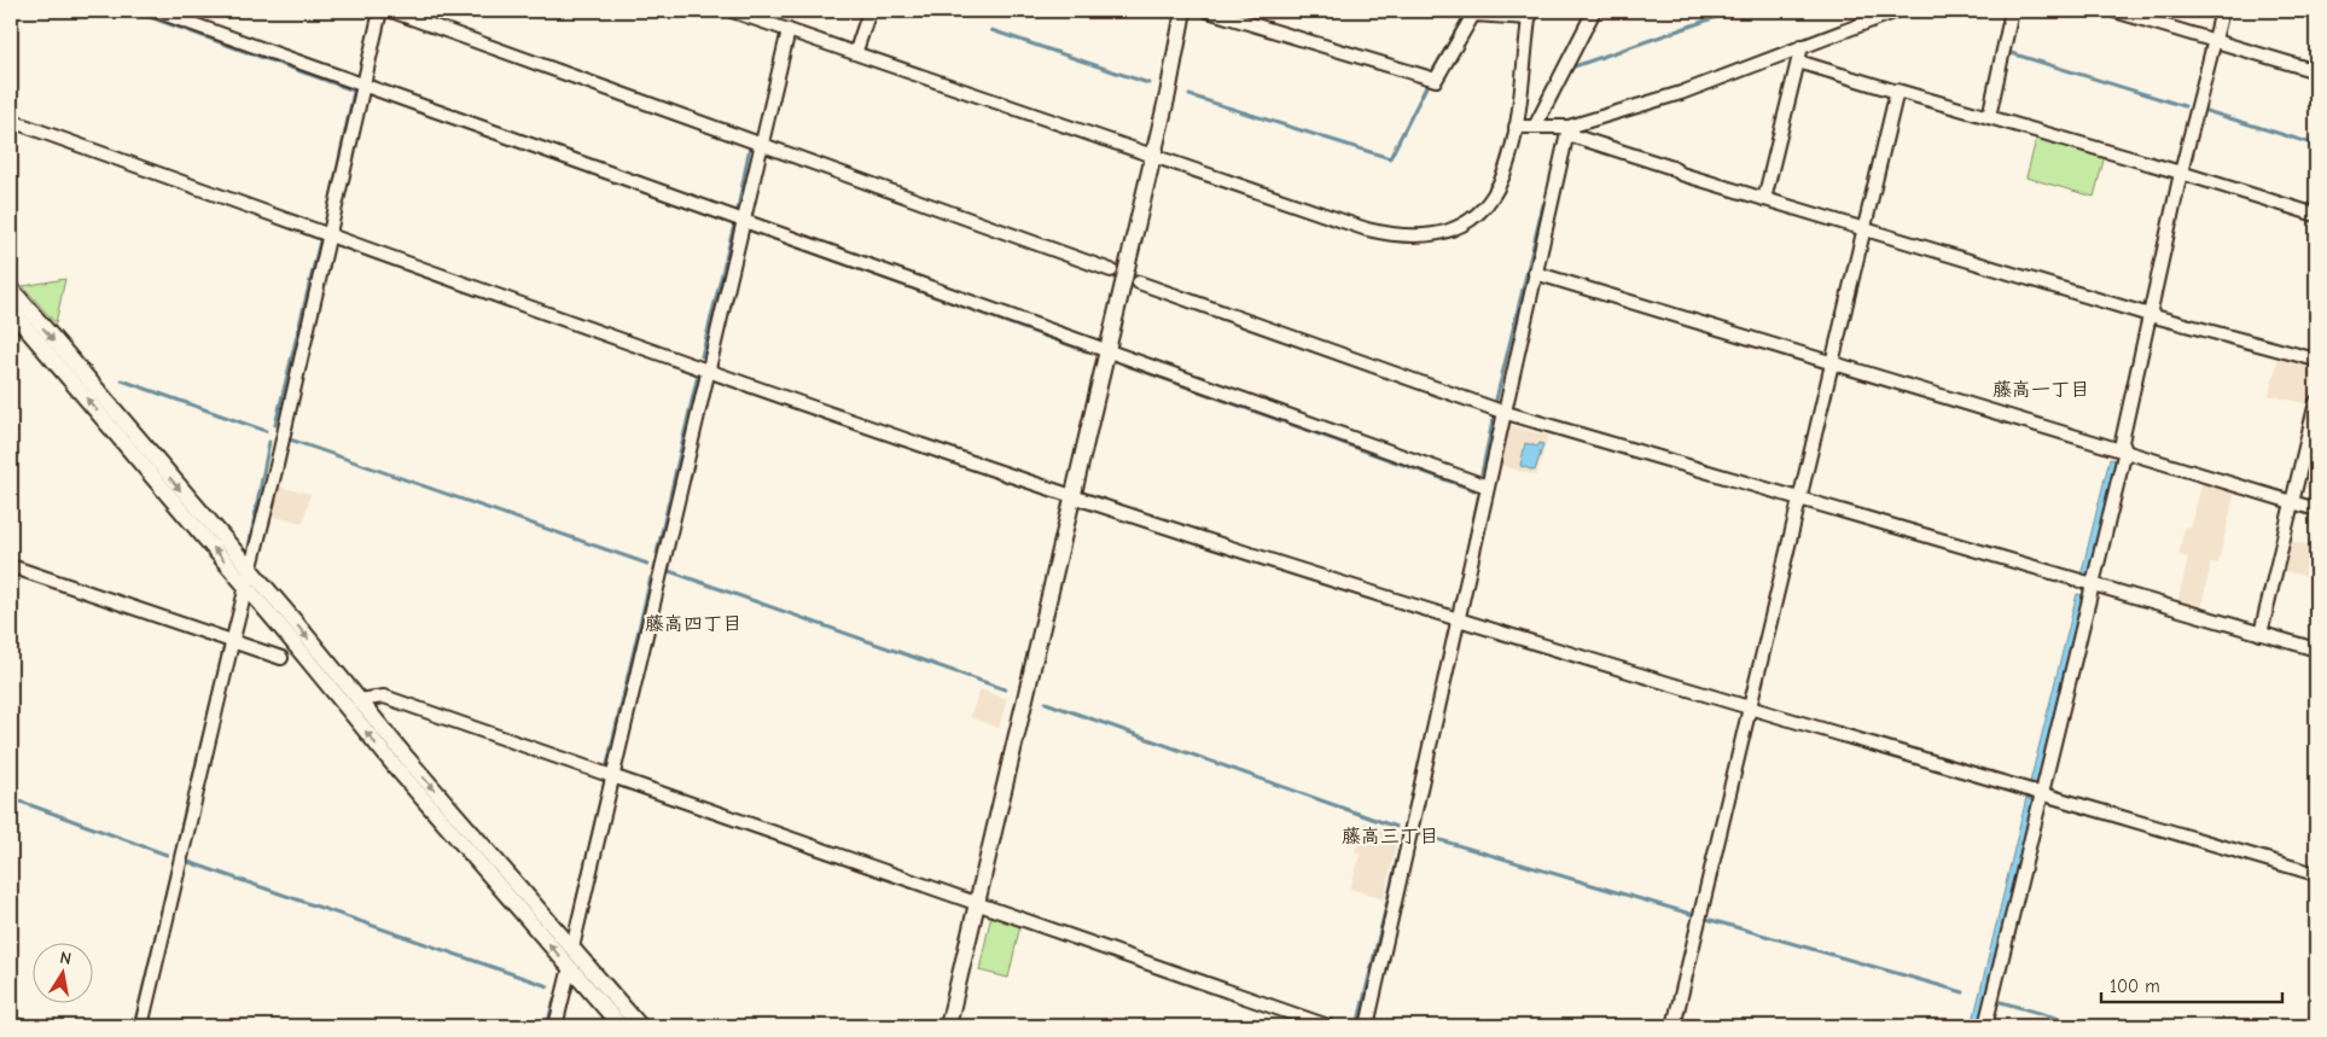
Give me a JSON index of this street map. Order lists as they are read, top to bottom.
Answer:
{
  "districts": ["藤高一丁目", "藤高四丁目", "藤高三丁目"],
  "scale_bar": "100 m",
  "north": "top"
}
